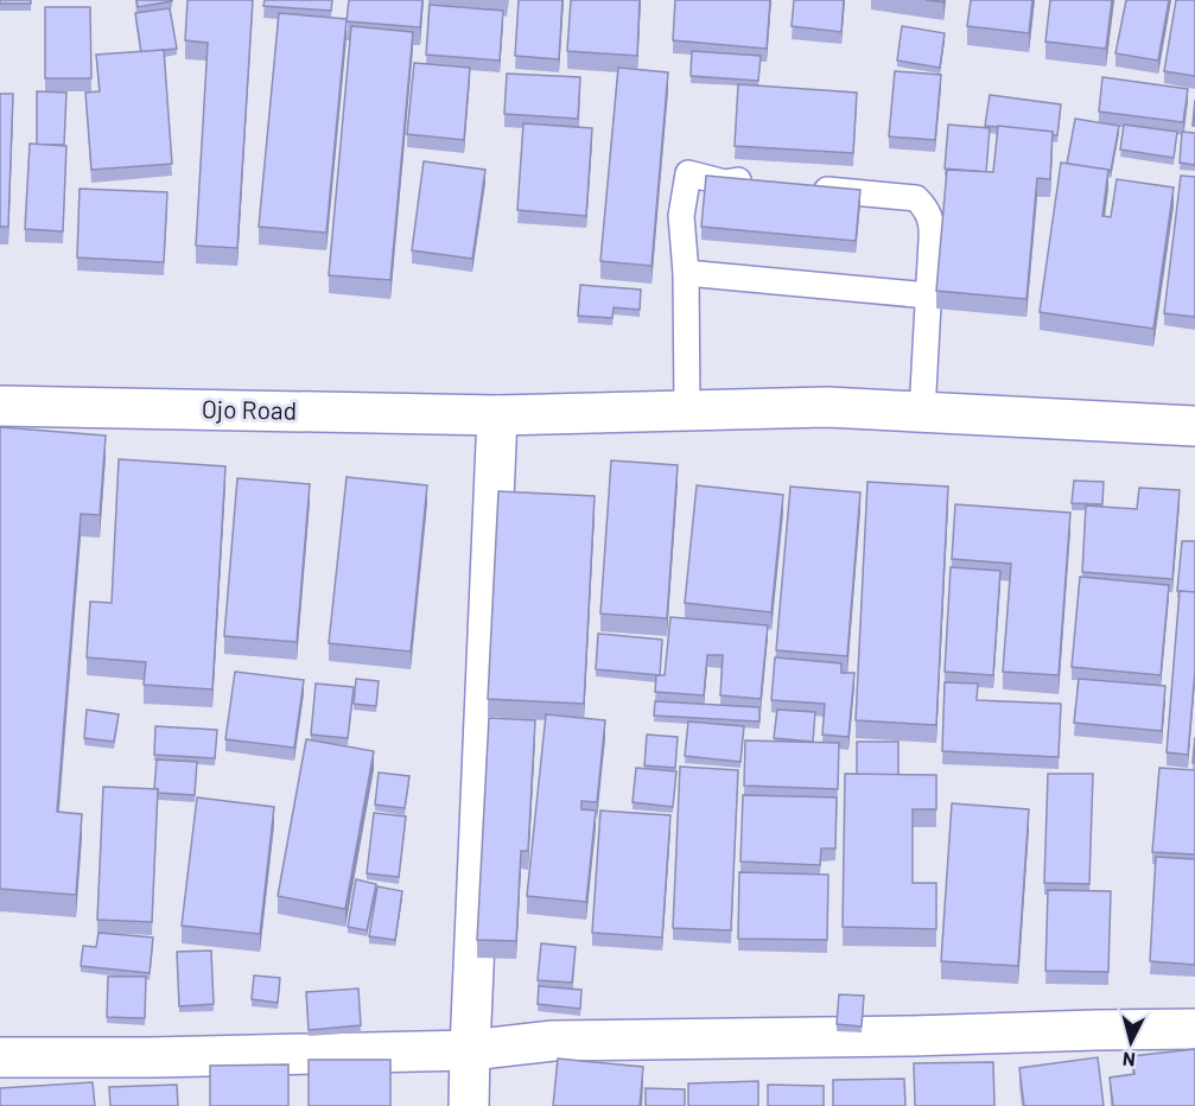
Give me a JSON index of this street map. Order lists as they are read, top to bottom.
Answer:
{
  "streets": {
    "street": ["Ojo Road"]
  },
  "north": "bottom"
}
